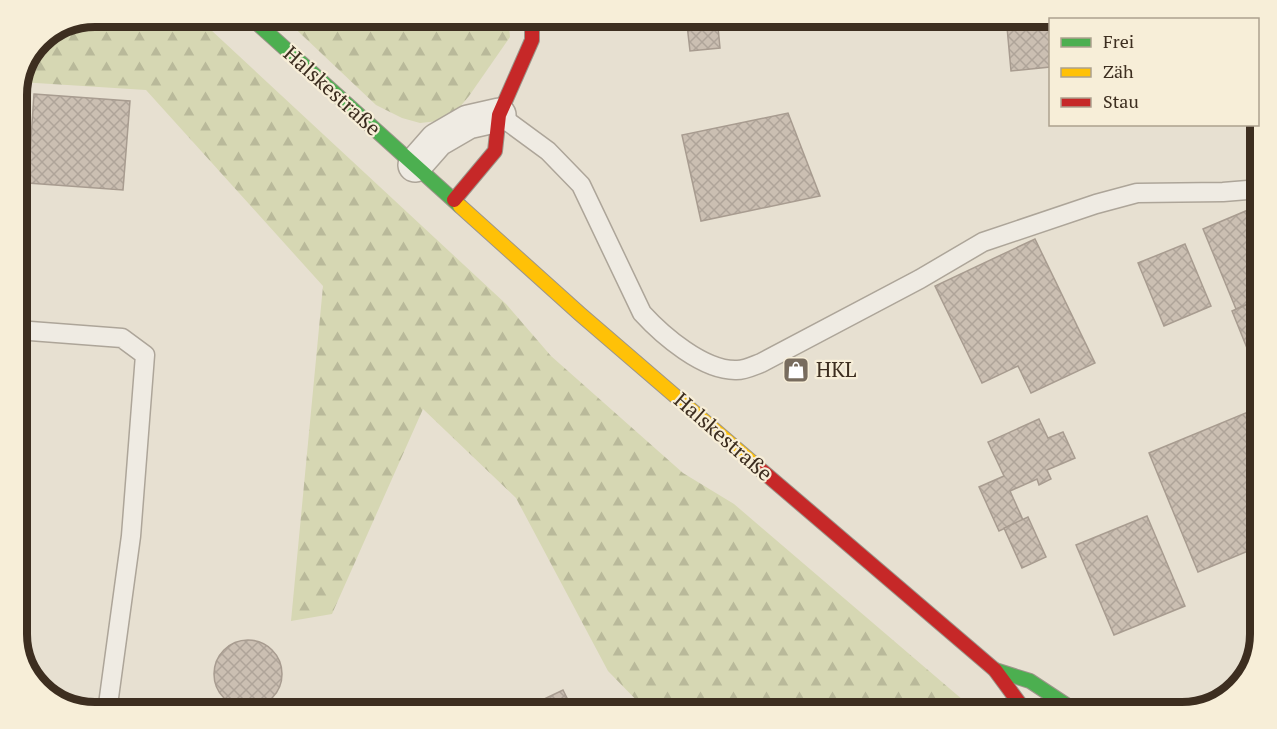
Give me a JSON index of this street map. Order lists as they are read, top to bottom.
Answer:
{
  "streets": {
    "street": ["Halskestraße"]
  },
  "places": {
    "shop": ["HKL"]
  },
  "legend": ["Frei", "Zäh", "Stau"]
}
